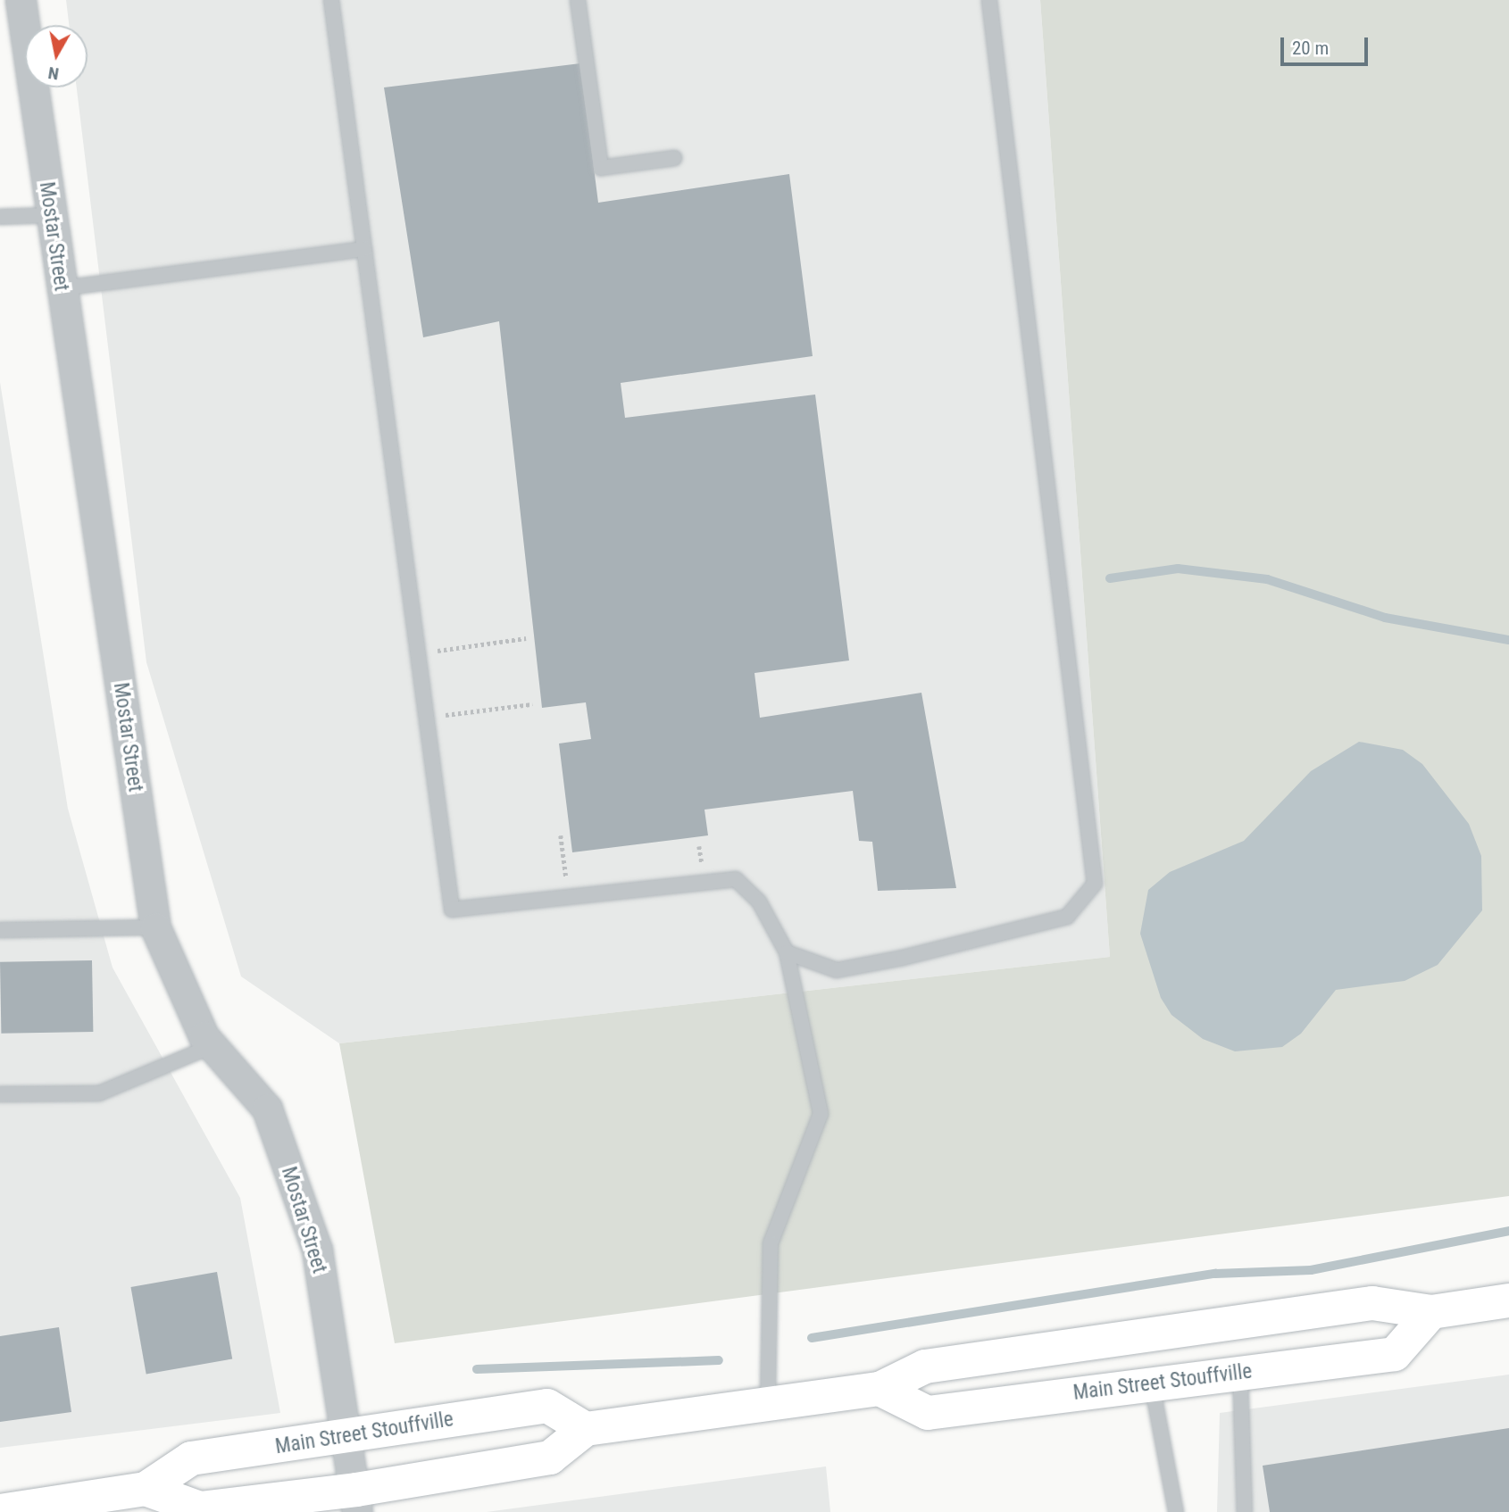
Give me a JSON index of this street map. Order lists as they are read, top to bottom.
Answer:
{
  "streets": {
    "main road": ["Main Street Stouffville"],
    "street": ["Mostar Street"]
  },
  "crossings": [
    ["Mostar Street", "Main Street Stouffville"]
  ],
  "scale_bar": "20 m",
  "north": "bottom"
}
